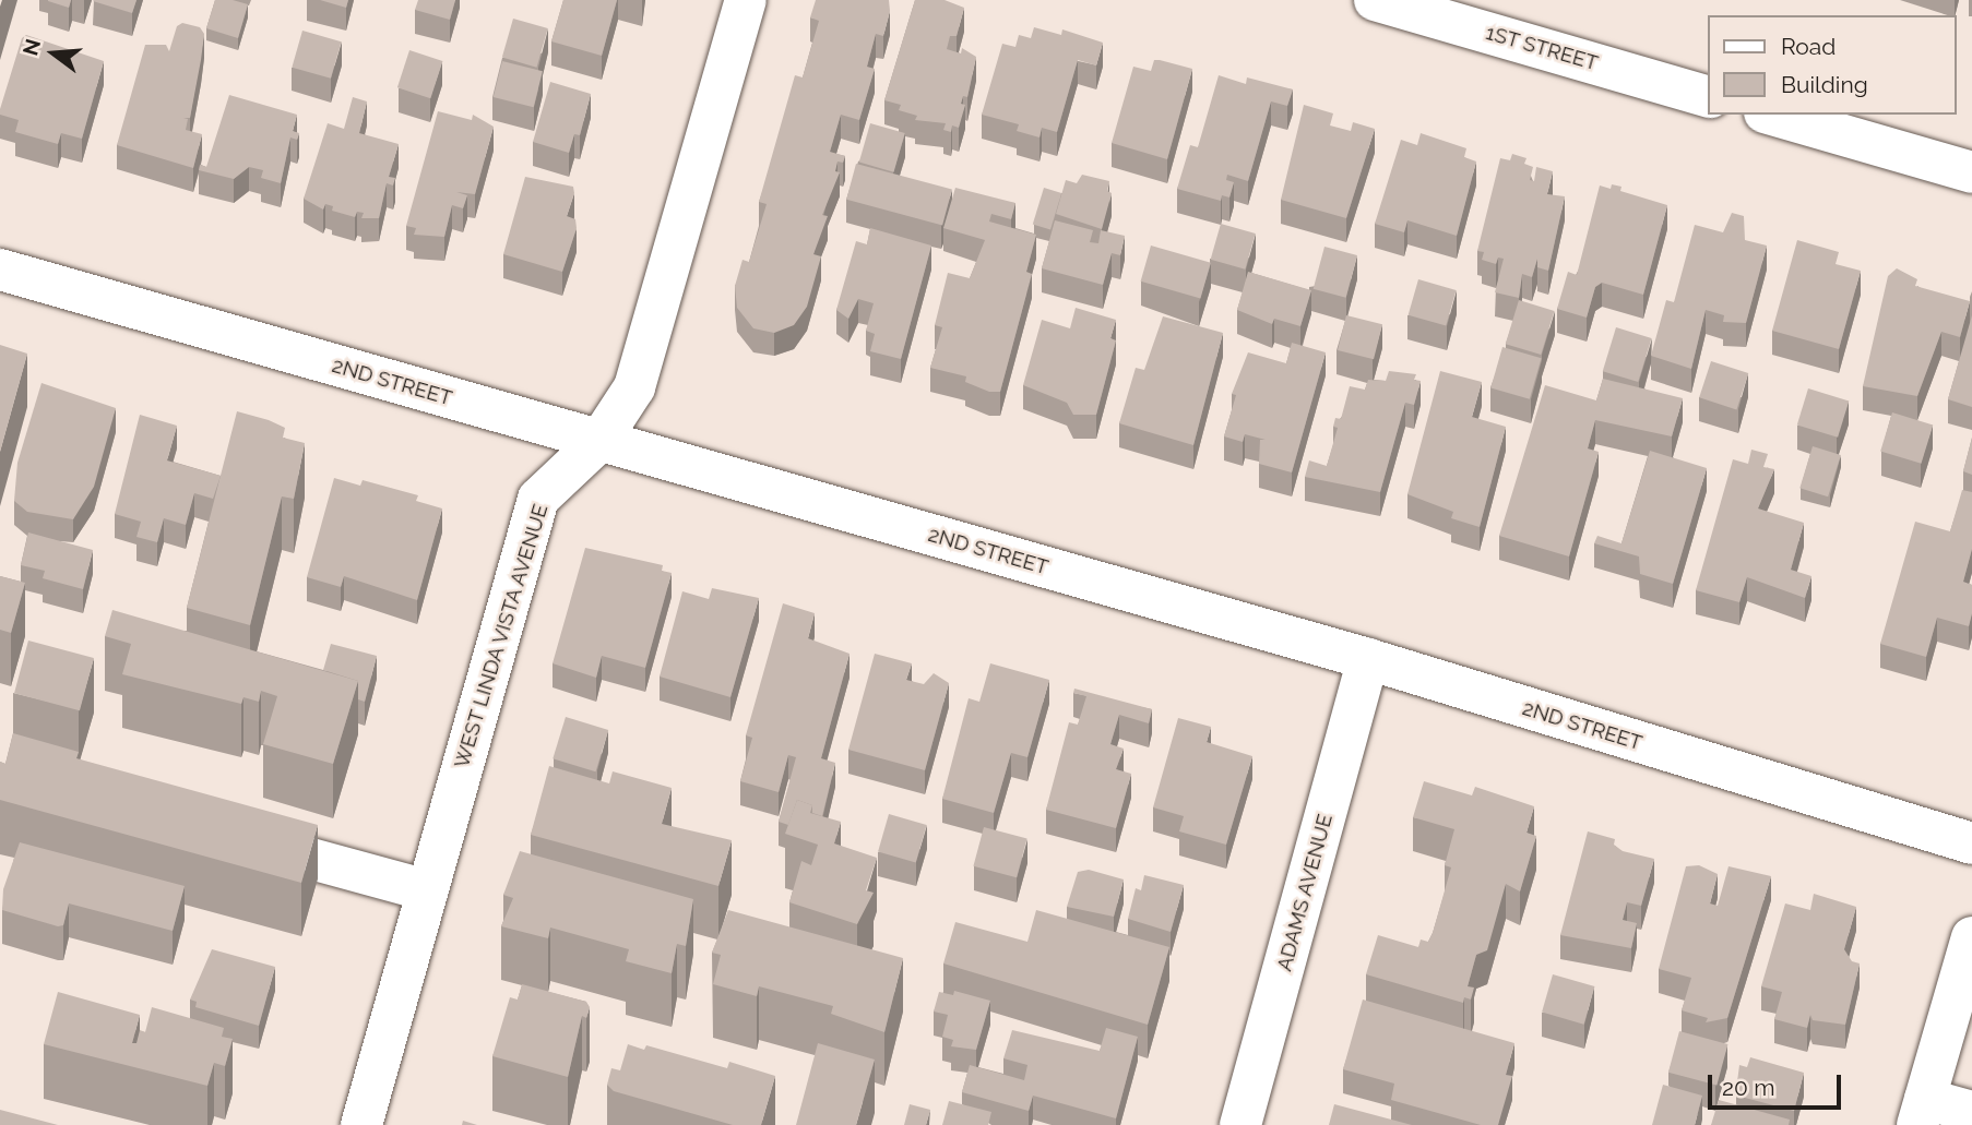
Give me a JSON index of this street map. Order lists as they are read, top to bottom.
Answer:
{
  "streets": {
    "street": [
      "1ST STREET",
      "2ND STREET",
      "WEST LINDA VISTA AVENUE",
      "ADAMS AVENUE"
    ]
  },
  "crossings": [
    ["2ND STREET", "WEST LINDA VISTA AVENUE"],
    ["2ND STREET", "ADAMS AVENUE"]
  ],
  "legend": ["Road", "Building"],
  "scale_bar": "20 m",
  "north": "left"
}
